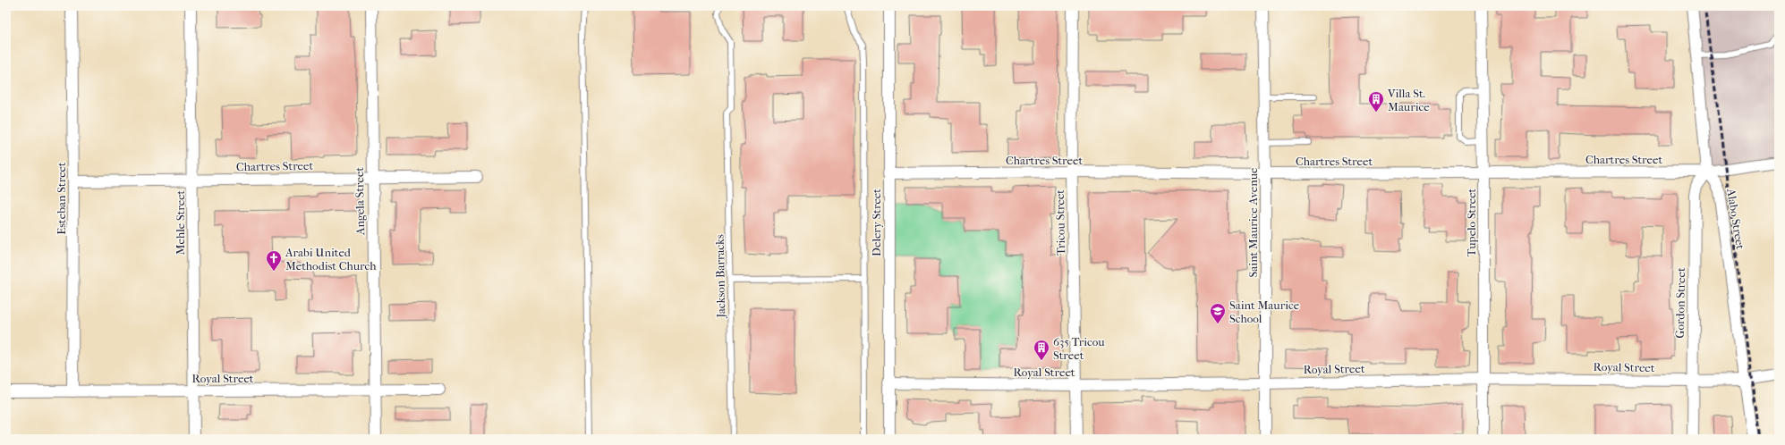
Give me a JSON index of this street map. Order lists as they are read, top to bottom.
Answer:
{
  "streets": {
    "street": [
      "Chartres Street",
      "Esteban Street",
      "Angela Street",
      "Alabo Street",
      "Mehle Street",
      "Delery Street",
      "Tricou Street",
      "Saint Maurice Avenue",
      "Tupelo Street",
      "Gordon Street",
      "Royal Street"
    ],
    "lane": ["Jackson Barracks"]
  },
  "crossings": [
    ["Chartres Street", "Esteban Street"],
    ["Chartres Street", "Angela Street"],
    ["Chartres Street", "Alabo Street"],
    ["Chartres Street", "Mehle Street"],
    ["Chartres Street", "Delery Street"],
    ["Chartres Street", "Tricou Street"],
    ["Chartres Street", "Saint Maurice Avenue"],
    ["Chartres Street", "Tupelo Street"],
    ["Chartres Street", "Gordon Street"],
    ["Esteban Street", "Royal Street"],
    ["Angela Street", "Royal Street"],
    ["Alabo Street", "Gordon Street"],
    ["Alabo Street", "Royal Street"],
    ["Mehle Street", "Royal Street"],
    ["Delery Street", "Royal Street"],
    ["Tricou Street", "Royal Street"],
    ["Saint Maurice Avenue", "Royal Street"],
    ["Tupelo Street", "Royal Street"],
    ["Gordon Street", "Royal Street"]
  ],
  "places": {
    "building": ["Villa St. Maurice", "635 Tricou Street"],
    "church": ["Arabi United Methodist Church"],
    "school or university": ["Saint Maurice School"]
  }
}
